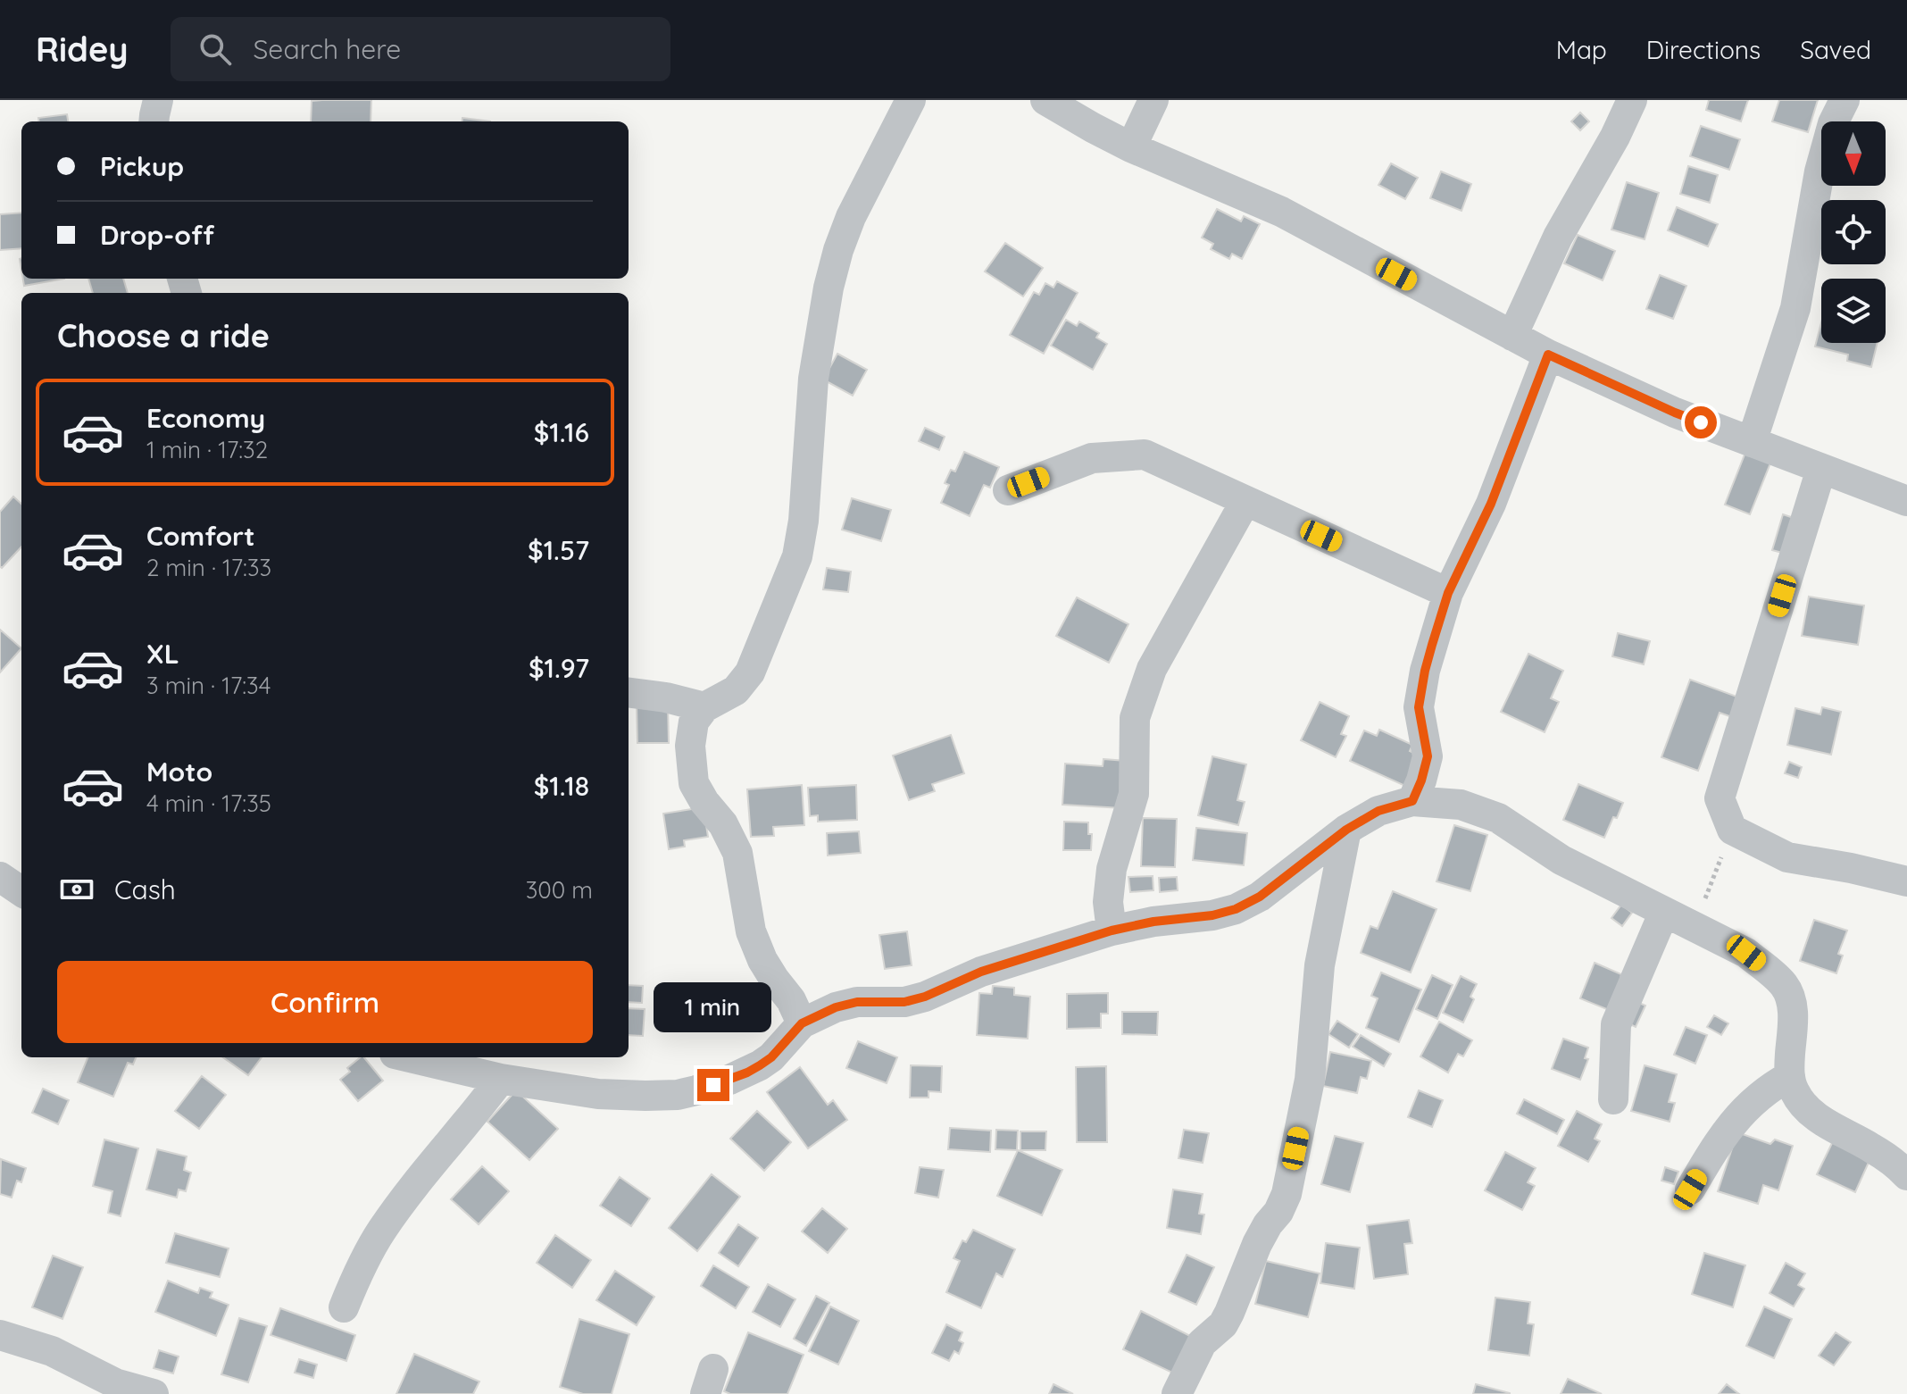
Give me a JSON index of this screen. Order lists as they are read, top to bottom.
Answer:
{
  "north": "bottom",
  "page": {
    "header": "Ridey",
    "search": "Search here",
    "nav": ["Map", "Directions", "Saved"],
    "banner": ["Pickup", "Drop-off"],
    "heading": "Choose a ride",
    "list": [
      {
        "name": "Economy",
        "note": "1 min · 17:32",
        "value": "$1.16"
      },
      {
        "name": "Comfort",
        "note": "2 min · 17:33",
        "value": "$1.57"
      },
      {
        "name": "XL",
        "note": "3 min · 17:34",
        "value": "$1.97"
      },
      {
        "name": "Moto",
        "note": "4 min · 17:35",
        "value": "$1.18"
      }
    ],
    "pay": ["Cash", "300 m"],
    "buttons": "Confirm",
    "bubble": "1 min"
  }
}
